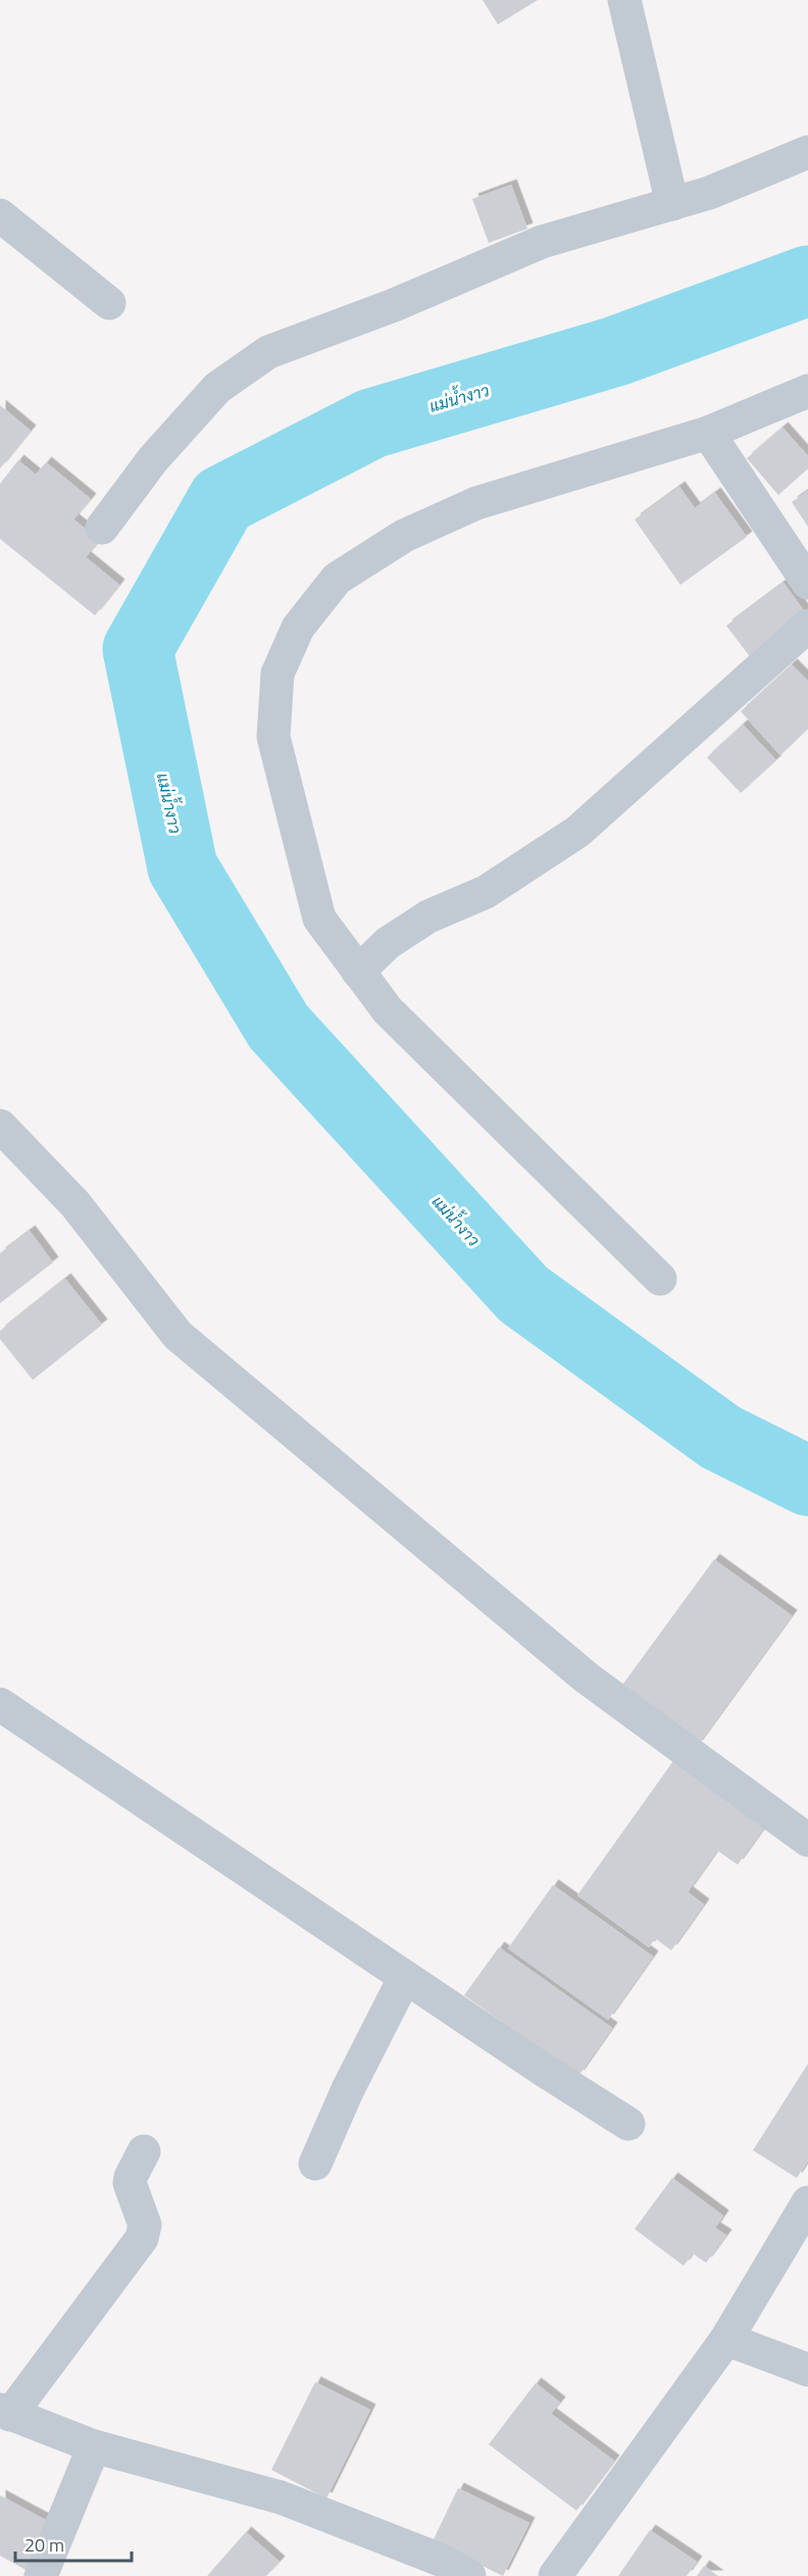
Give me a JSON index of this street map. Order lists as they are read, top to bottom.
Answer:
{
  "water": ["แม่น้ำงาว"],
  "scale_bar": "20 m"
}
